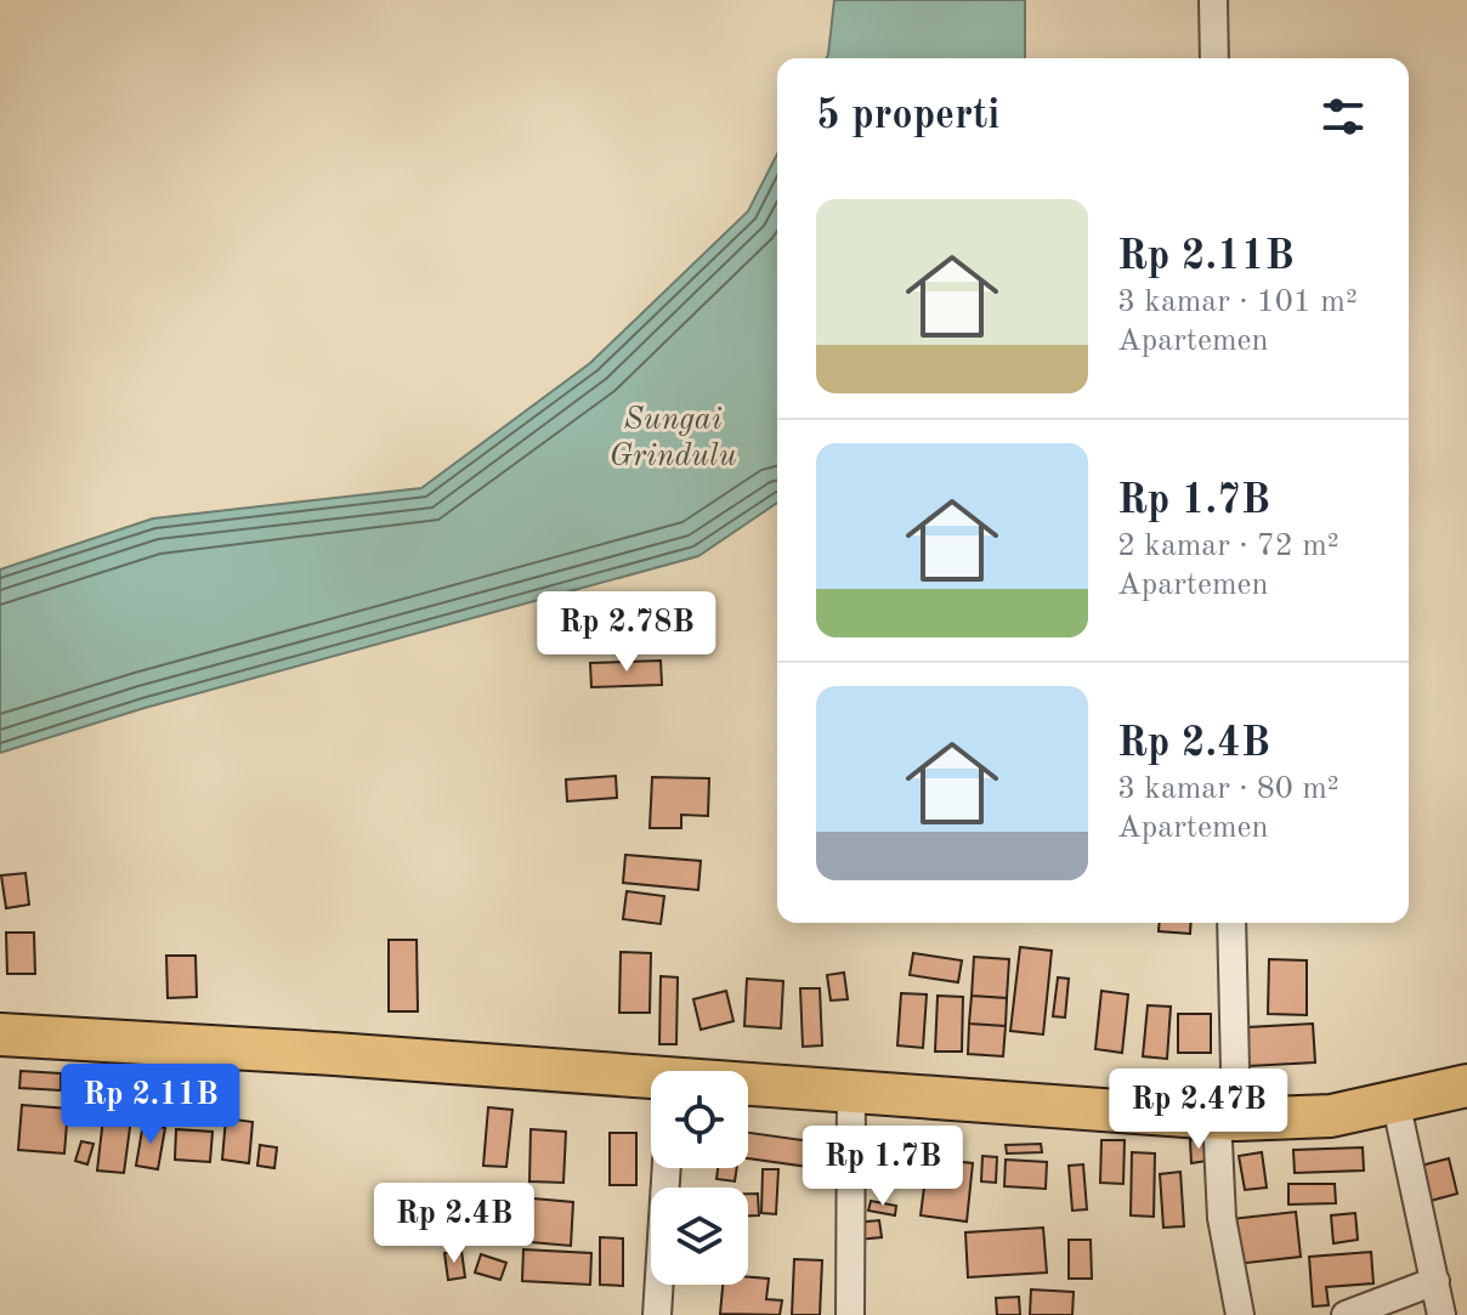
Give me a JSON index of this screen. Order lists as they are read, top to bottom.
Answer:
{
  "water": ["Sungai Grindulu"],
  "page": {
    "heading": "5 properti",
    "list": [
      {
        "name": "Rp 2.11B",
        "note": "3 kamar · 101 m² · Apartemen"
      },
      {
        "name": "Rp 1.7B",
        "note": "2 kamar · 72 m² · Apartemen"
      },
      {
        "name": "Rp 2.4B",
        "note": "3 kamar · 80 m² · Apartemen"
      }
    ],
    "price": [
      "Rp 2.78B",
      "Rp 2.11B",
      "Rp 2.47B",
      "Rp 1.7B",
      "Rp 2.4B"
    ]
  }
}
